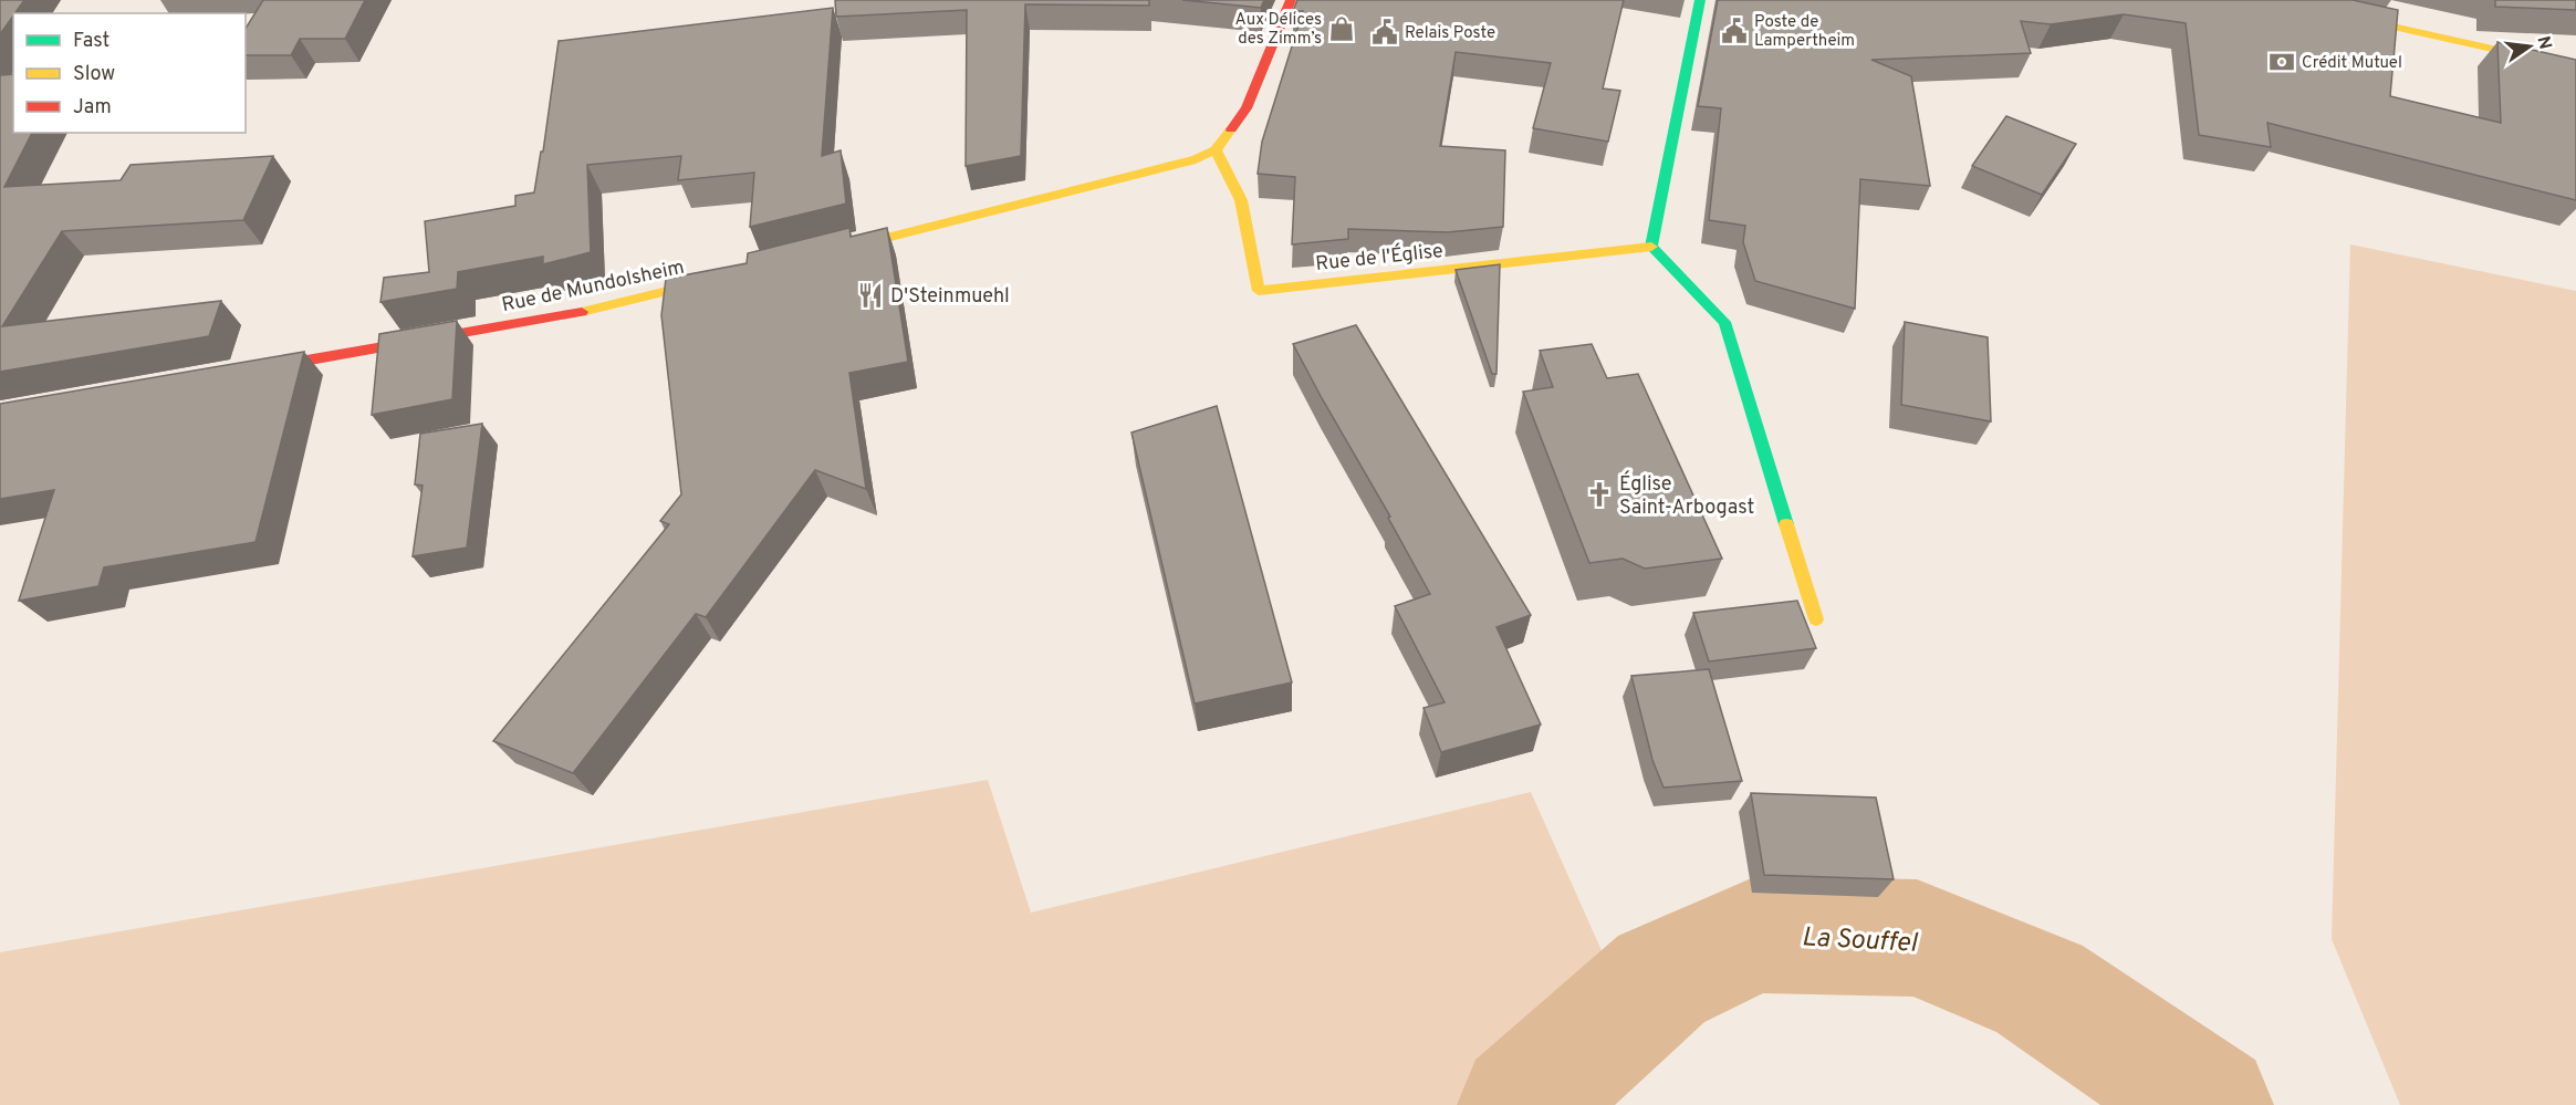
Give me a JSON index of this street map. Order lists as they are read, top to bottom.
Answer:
{
  "streets": {
    "street": ["Rue de l'Église", "Rue de Mundolsheim"]
  },
  "water": ["La Souffel"],
  "places": {
    "shop": ["Aux Délices des Zimm’s"],
    "public building": ["Poste de Lampertheim", "Relais Poste"],
    "bank": ["Crédit Mutuel"],
    "restaurant": ["D'Steinmuehl"],
    "church": ["Église Saint-Arbogast"]
  },
  "legend": ["Fast", "Slow", "Jam"],
  "north": "right"
}
